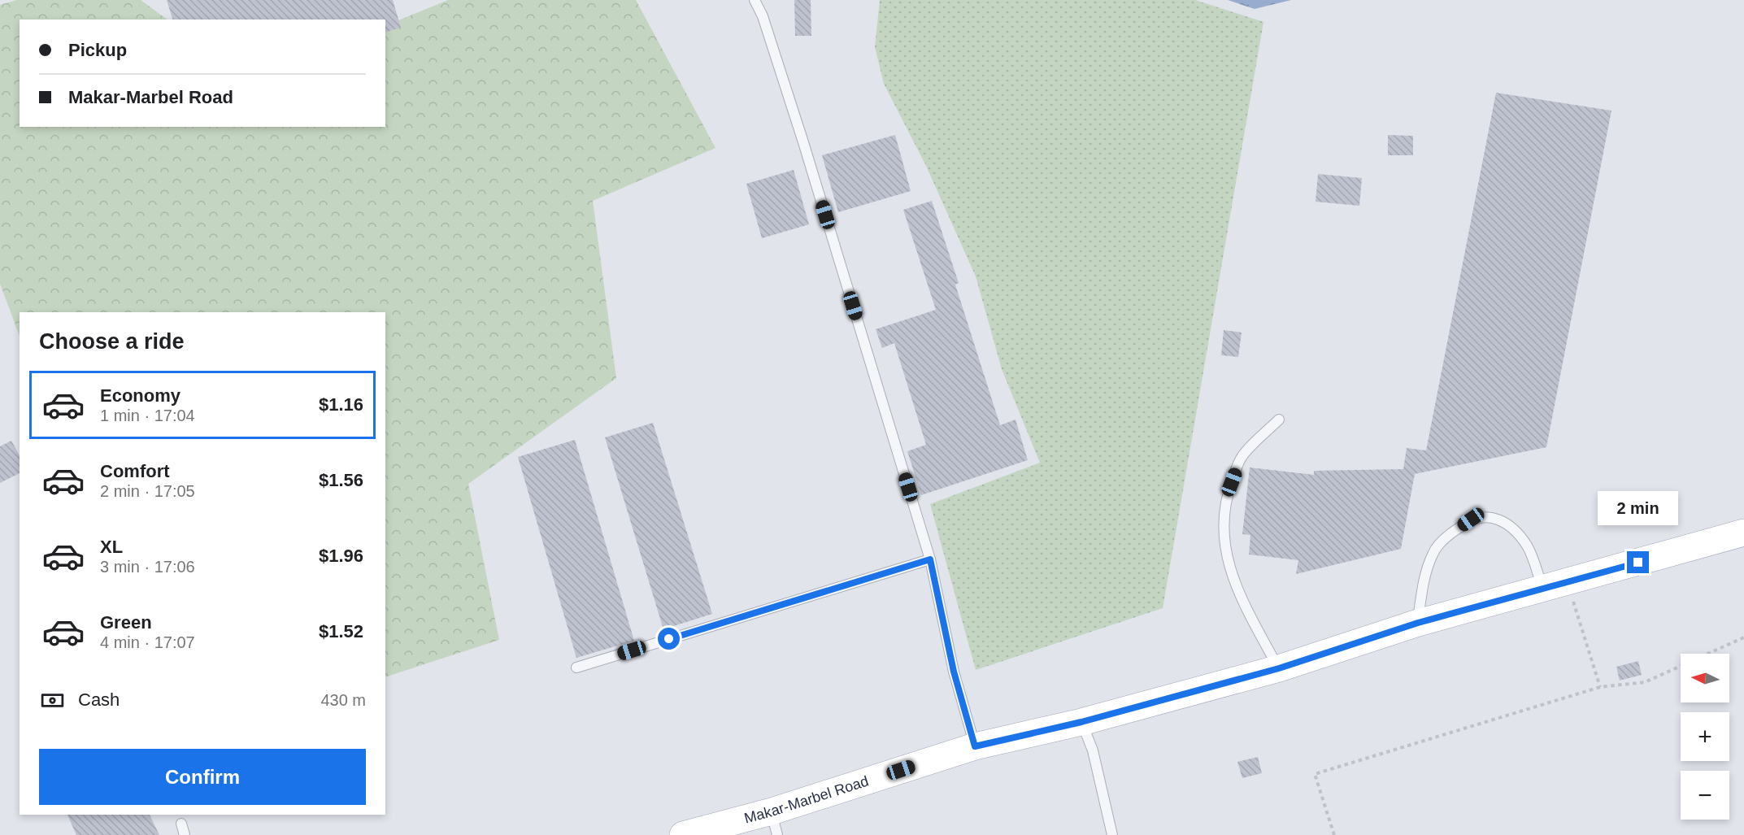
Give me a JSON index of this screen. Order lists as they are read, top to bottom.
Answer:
{
  "streets": {
    "main road": ["Makar-Marbel Road"]
  },
  "north": "left",
  "page": {
    "banner": ["Pickup", "Makar-Marbel Road"],
    "heading": "Choose a ride",
    "list": [
      {
        "name": "Economy",
        "note": "1 min · 17:04",
        "value": "$1.16"
      },
      {
        "name": "Comfort",
        "note": "2 min · 17:05",
        "value": "$1.56"
      },
      {
        "name": "XL",
        "note": "3 min · 17:06",
        "value": "$1.96"
      },
      {
        "name": "Green",
        "note": "4 min · 17:07",
        "value": "$1.52"
      }
    ],
    "bubble": "2 min",
    "map_buttons": ["+", "−"],
    "pay": ["Cash", "430 m"],
    "buttons": "Confirm"
  }
}
